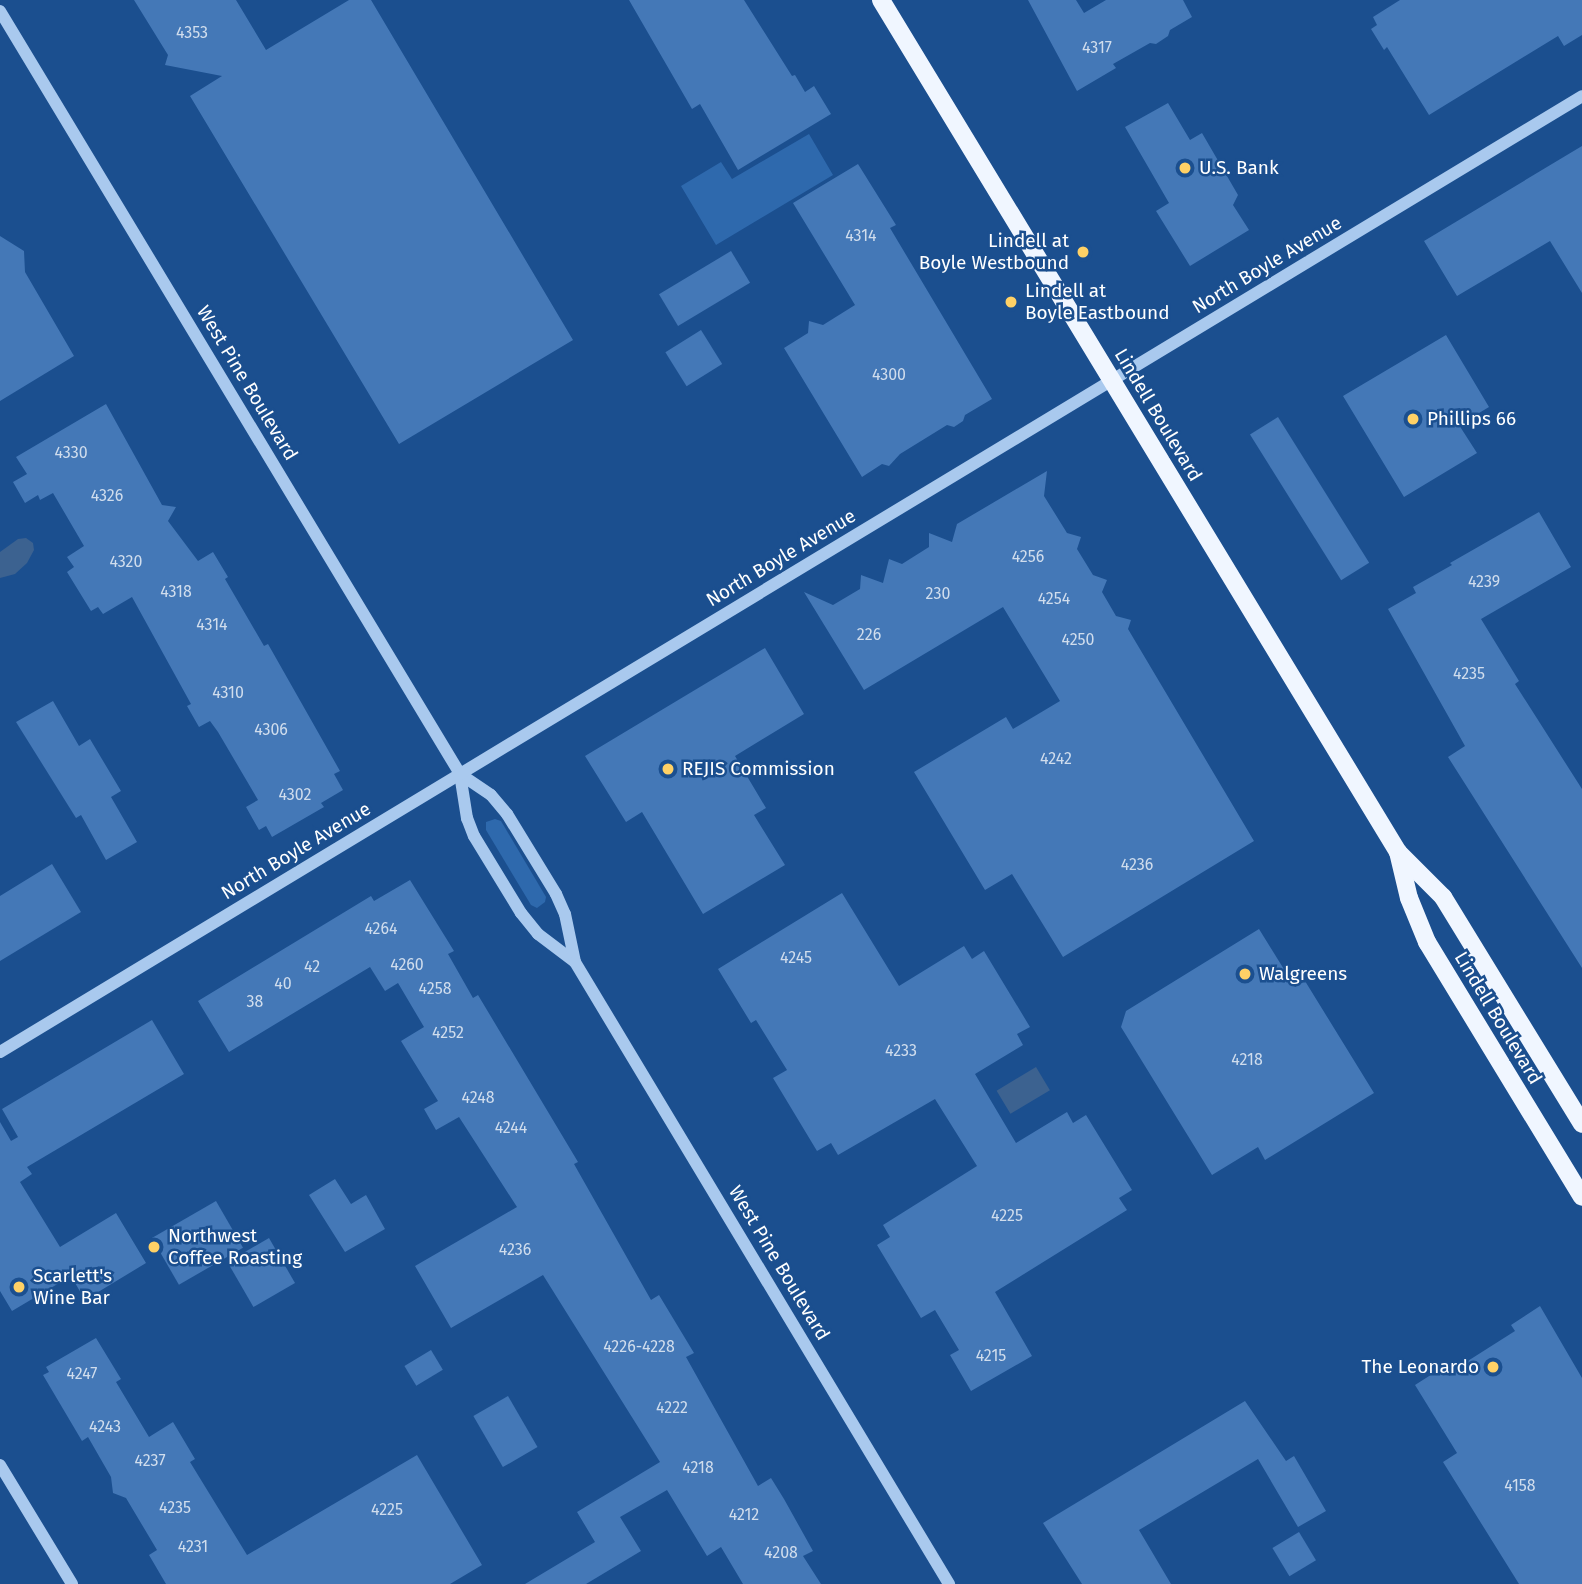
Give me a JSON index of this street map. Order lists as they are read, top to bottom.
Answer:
{
  "streets": {
    "main road": ["Lindell Boulevard"],
    "street": ["North Boyle Avenue", "West Pine Boulevard"]
  },
  "crossings": [
    ["North Boyle Avenue", "West Pine Boulevard"],
    ["North Boyle Avenue", "Lindell Boulevard"]
  ],
  "places": [
    "U.S. Bank",
    "Lindell at Boyle Westbound",
    "Lindell at Boyle Eastbound",
    "Phillips 66",
    "REJIS Commission",
    "Walgreens",
    "Northwest Coffee Roasting",
    "Scarlett's Wine Bar",
    "The Leonardo"
  ],
  "house_numbers": [
    "4353",
    "4317",
    "4314",
    "4300",
    "4330",
    "4326",
    "4256",
    "4320",
    "4239",
    "4318",
    "230",
    "4254",
    "4314",
    "226",
    "4250",
    "4235",
    "4310",
    "4306",
    "4242",
    "4302",
    "4236",
    "4264",
    "4245",
    "4260",
    "42",
    "40",
    "4258",
    "38",
    "4252",
    "4233",
    "4218",
    "4248",
    "4244",
    "4225",
    "4236",
    "4226-4228",
    "4215",
    "4247",
    "4222",
    "4243",
    "4237",
    "4218",
    "4158",
    "4235",
    "4225",
    "4212",
    "4231",
    "4208"
  ]
}
